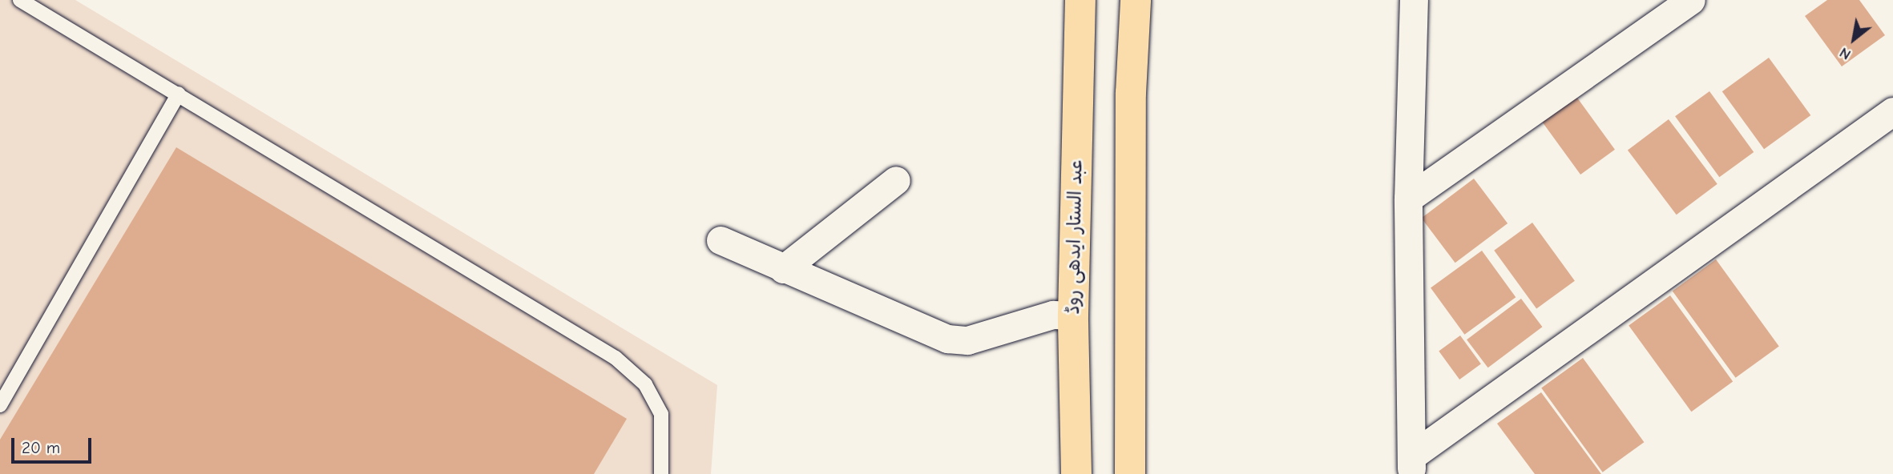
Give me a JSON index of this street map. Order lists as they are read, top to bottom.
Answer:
{
  "streets": {
    "main road": ["عبد الستار ایدھی روڈ"]
  },
  "scale_bar": "20 m",
  "north": "bottom left"
}
